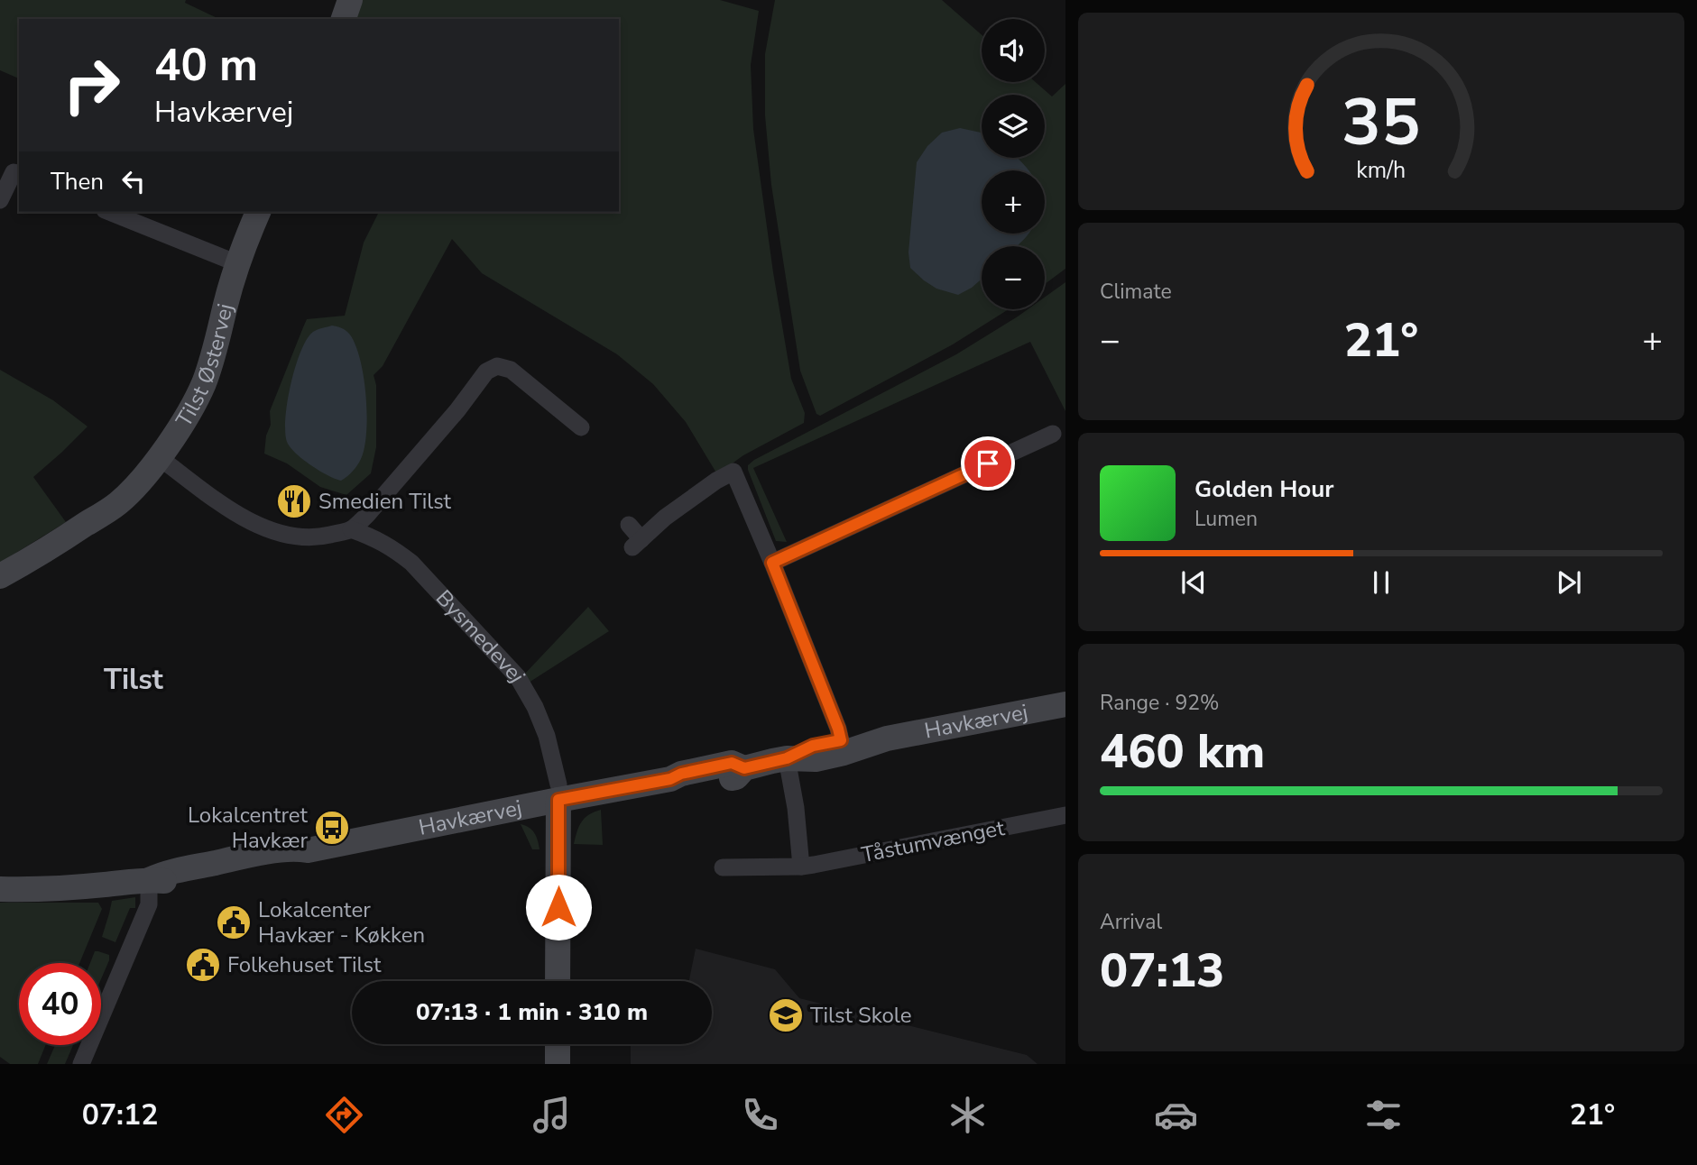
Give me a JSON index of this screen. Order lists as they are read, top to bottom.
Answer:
{
  "streets": {
    "street": [
      "Tilst Østervej",
      "Bysmedevej",
      "Havkærvej",
      "Tåstumvænget"
    ]
  },
  "crossings": [
    ["Bysmedevej", "Havkærvej"]
  ],
  "districts": ["Tilst"],
  "places": {
    "restaurant": ["Smedien Tilst"],
    "bus stop": ["Lokalcentret Havkær"],
    "public building": ["Lokalcenter Havkær - Køkken", "Folkehuset Tilst"],
    "school or university": ["Tilst Skole"]
  },
  "page": {
    "map_buttons": ["+", "−"],
    "turn": ["40 m", "Havkærvej"],
    "then": "Then",
    "tile": [
      "Climate",
      ["Range · 92%", "460 km"],
      ["Arrival", "07:13"]
    ],
    "heat": ["−", "21°", "+"],
    "song": ["Golden Hour", "Lumen"],
    "limit": "40",
    "trip": "07:13 · 1 min · 310 m",
    "tabs": ["07:12", "21°"],
    "gauge": ["35", "km/h"]
  }
}
